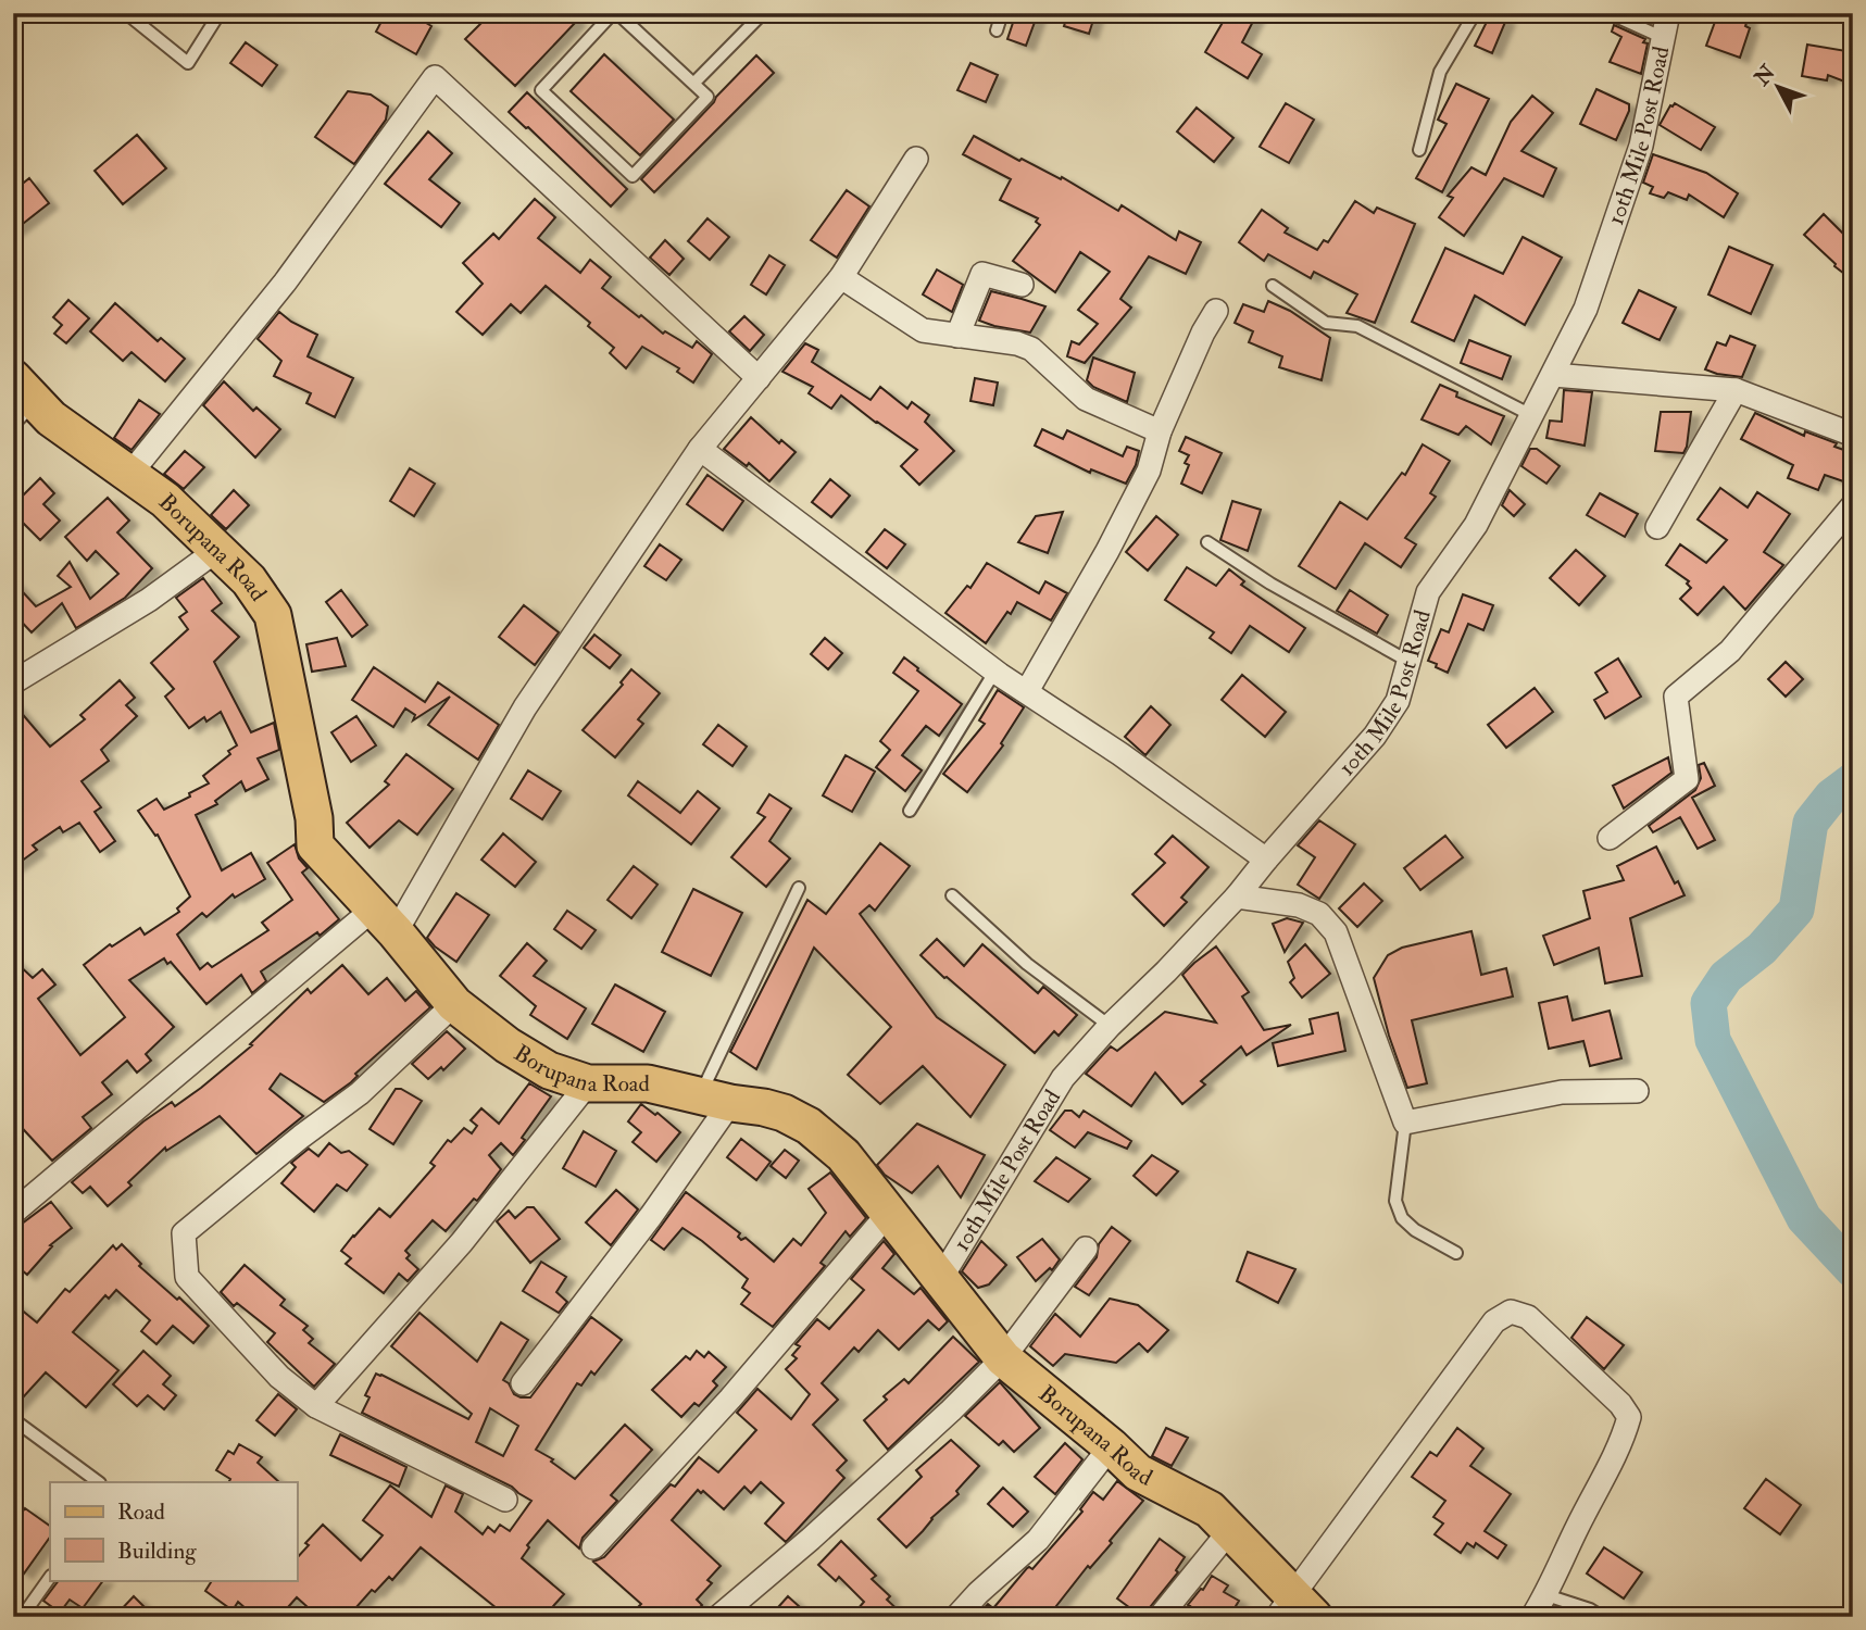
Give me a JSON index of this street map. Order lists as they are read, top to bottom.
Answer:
{
  "streets": {
    "main road": ["Borupana Road"],
    "street": ["10th Mile Post Road"]
  },
  "crossings": [
    ["10th Mile Post Road", "Borupana Road"]
  ],
  "legend": ["Road", "Building"],
  "north": "top left"
}
